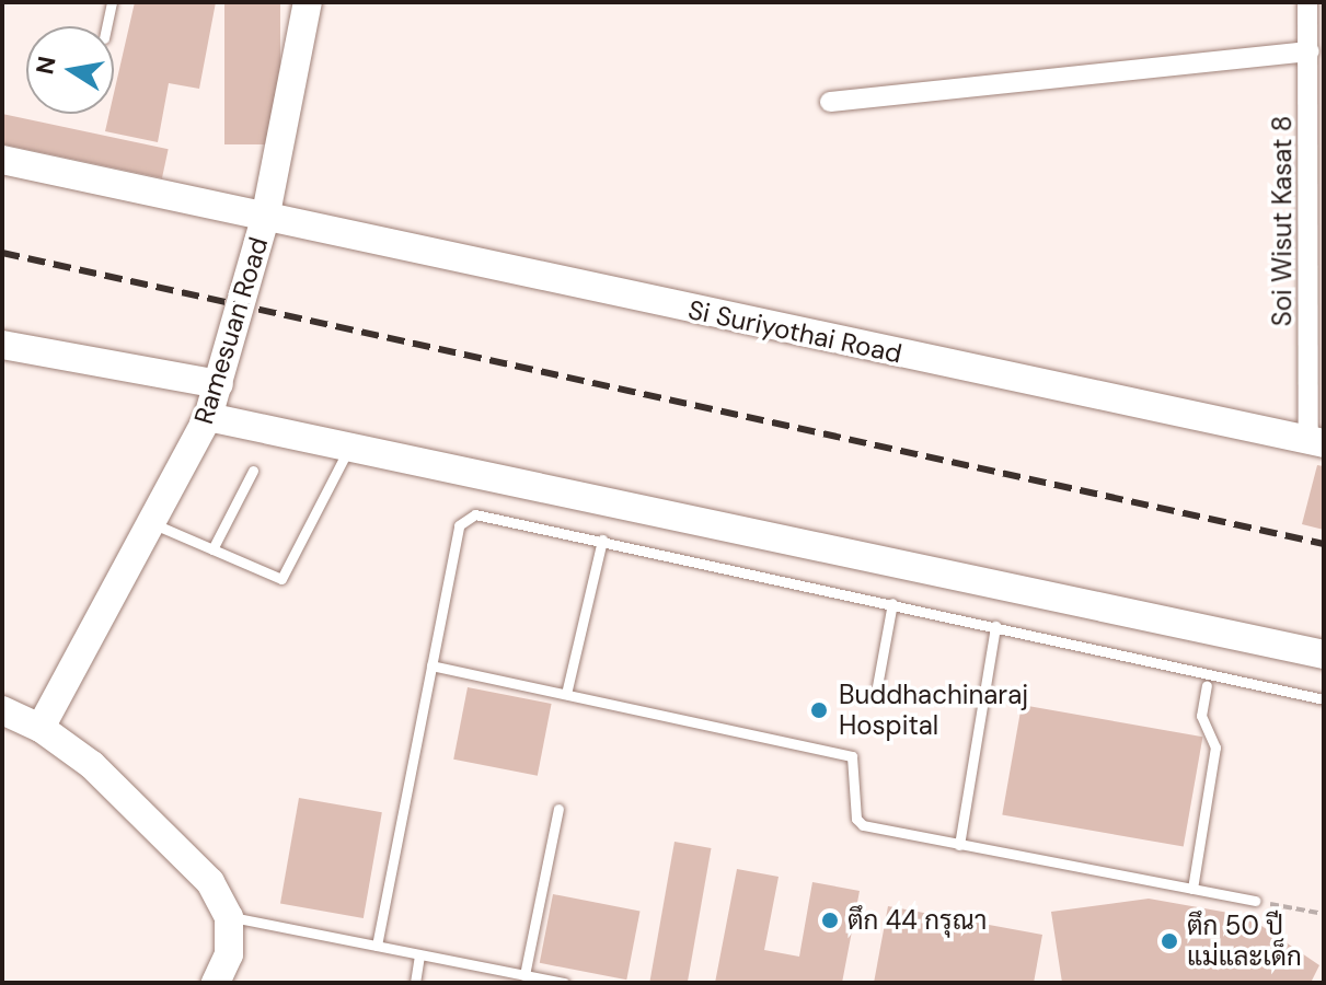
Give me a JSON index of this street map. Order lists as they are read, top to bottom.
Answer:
{
  "streets": {
    "street": ["Soi Wisut Kasat 8", "Ramesuan Road", "Si Suriyothai Road"]
  },
  "crossings": [
    ["Soi Wisut Kasat 8", "Si Suriyothai Road"],
    ["Ramesuan Road", "Si Suriyothai Road"]
  ],
  "places": ["Buddhachinaraj Hospital", "ตึก 44 กรุณา", "ตึก 50 ปี แม่และเด็ก"],
  "north": "left"
}
